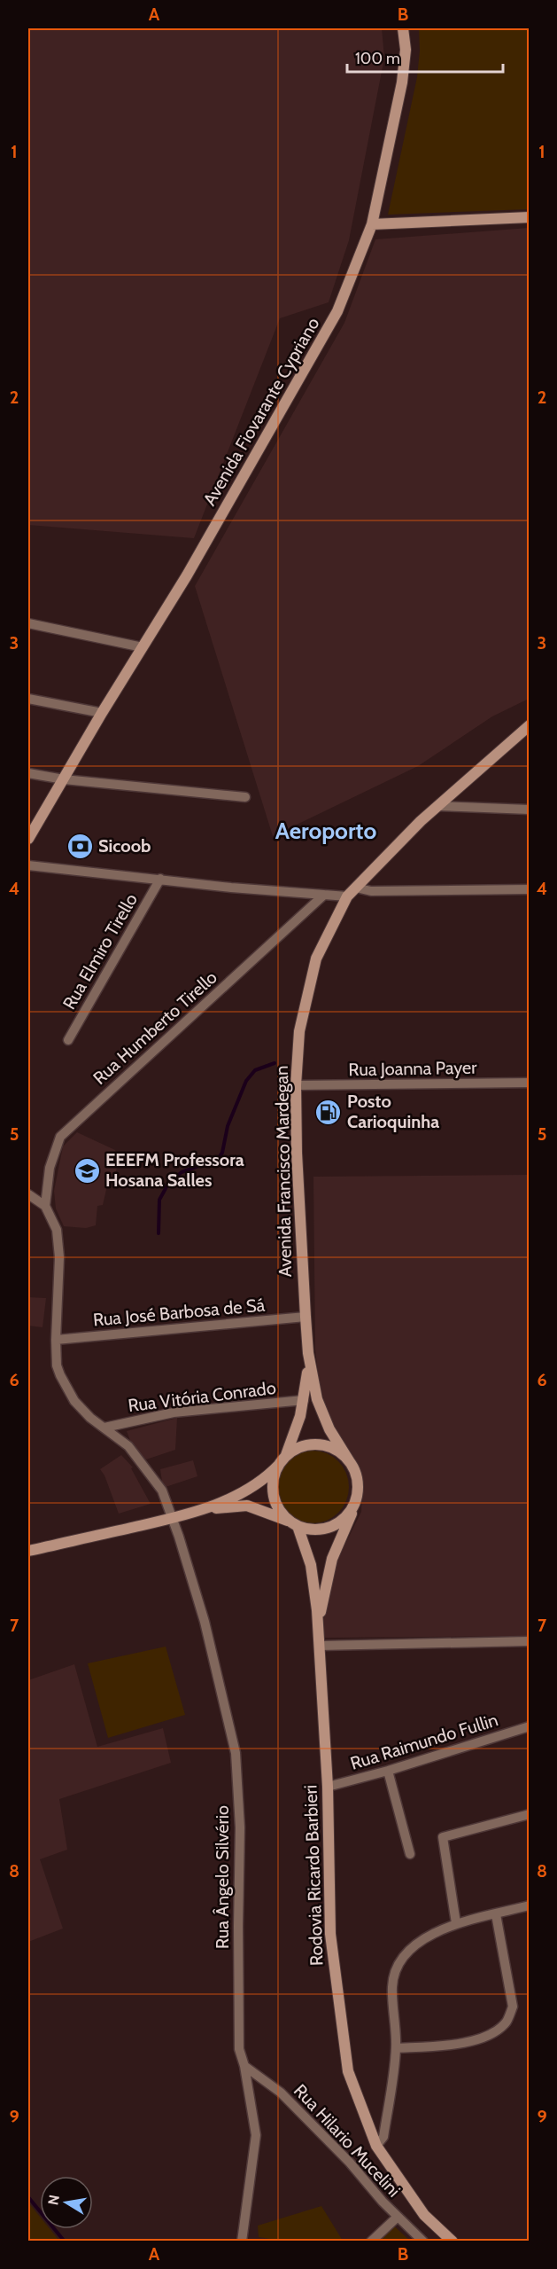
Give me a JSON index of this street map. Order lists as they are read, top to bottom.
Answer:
{
  "streets": {
    "main road": ["Avenida Fiovarante Cypriano", "Avenida Francisco Mardegan", "Rodovia Ricardo Barbieri"],
    "street": [
      "Rua Elmiro Tirello",
      "Rua Humberto Tirello",
      "Rua Joanna Payer",
      "Rua José Barbosa de Sá",
      "Rua Vitória Conrado",
      "Rua Raimundo Fullin",
      "Rua Ângelo Silvério",
      "Rua Hilario Mucelini"
    ]
  },
  "crossings": [
    ["Rua Humberto Tirello", "Rua Ângelo Silvério"],
    ["Rua Joanna Payer", "Avenida Francisco Mardegan"],
    ["Avenida Francisco Mardegan", "Rua José Barbosa de Sá"],
    ["Avenida Francisco Mardegan", "Rua Vitória Conrado"],
    ["Rua José Barbosa de Sá", "Rua Ângelo Silvério"],
    ["Rua Vitória Conrado", "Rua Ângelo Silvério"],
    ["Rua Raimundo Fullin", "Rodovia Ricardo Barbieri"],
    ["Rua Ângelo Silvério", "Rua Hilario Mucelini"]
  ],
  "districts": ["Aeroporto"],
  "places": {
    "bank": ["Sicoob"],
    "fuel station": ["Posto Carioquinha"],
    "school or university": ["EEEFM Professora Hosana Salles"]
  },
  "scale_bar": "100 m",
  "north": "left",
  "grid": {
    "columns": ["A", "B"],
    "rows": [
      "1",
      "2",
      "3",
      "4",
      "5",
      "6",
      "7",
      "8",
      "9"
    ]
  }
}
